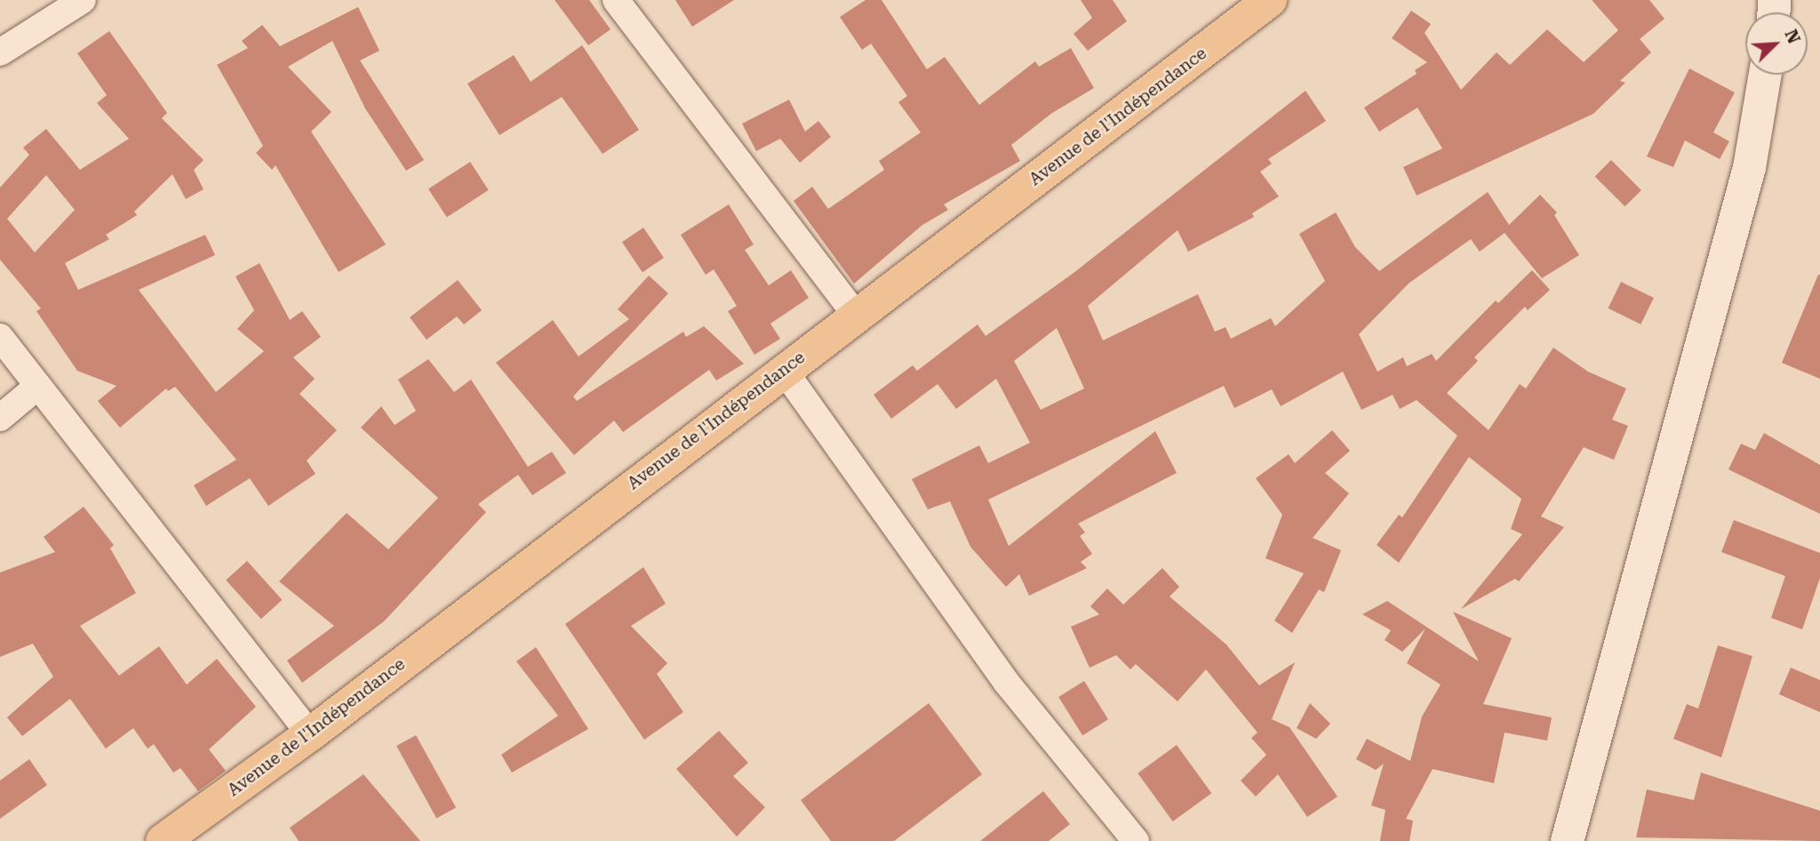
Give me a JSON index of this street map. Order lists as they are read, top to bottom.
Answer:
{
  "streets": {
    "main road": ["Avenue de l'Indépendance"]
  },
  "north": "top right"
}
